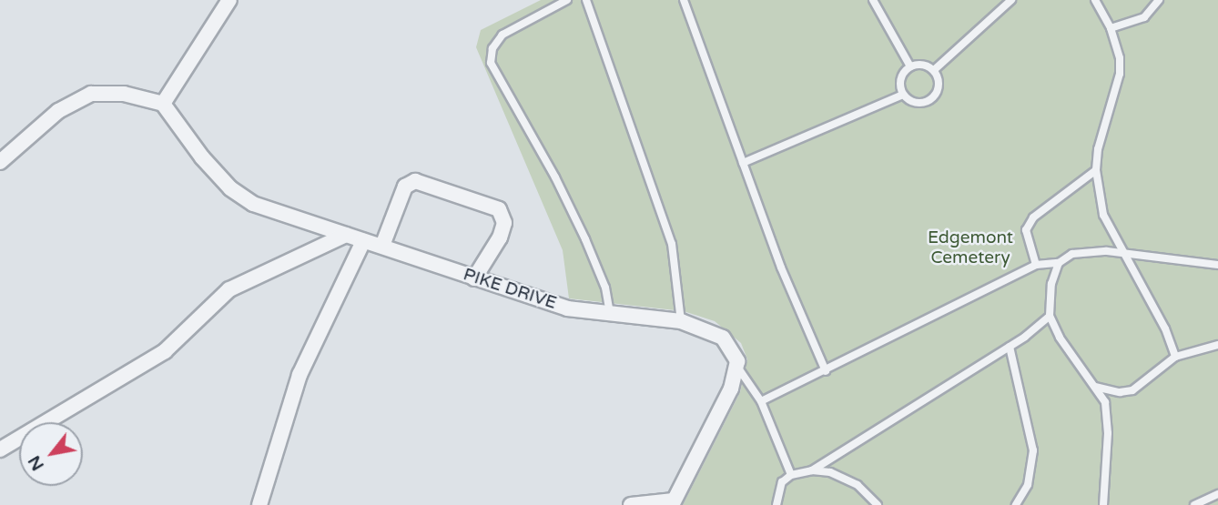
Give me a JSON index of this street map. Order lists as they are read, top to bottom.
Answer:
{
  "streets": {
    "street": ["PIKE DRIVE"]
  },
  "parks": ["Edgemont Cemetery"],
  "north": "bottom left"
}
